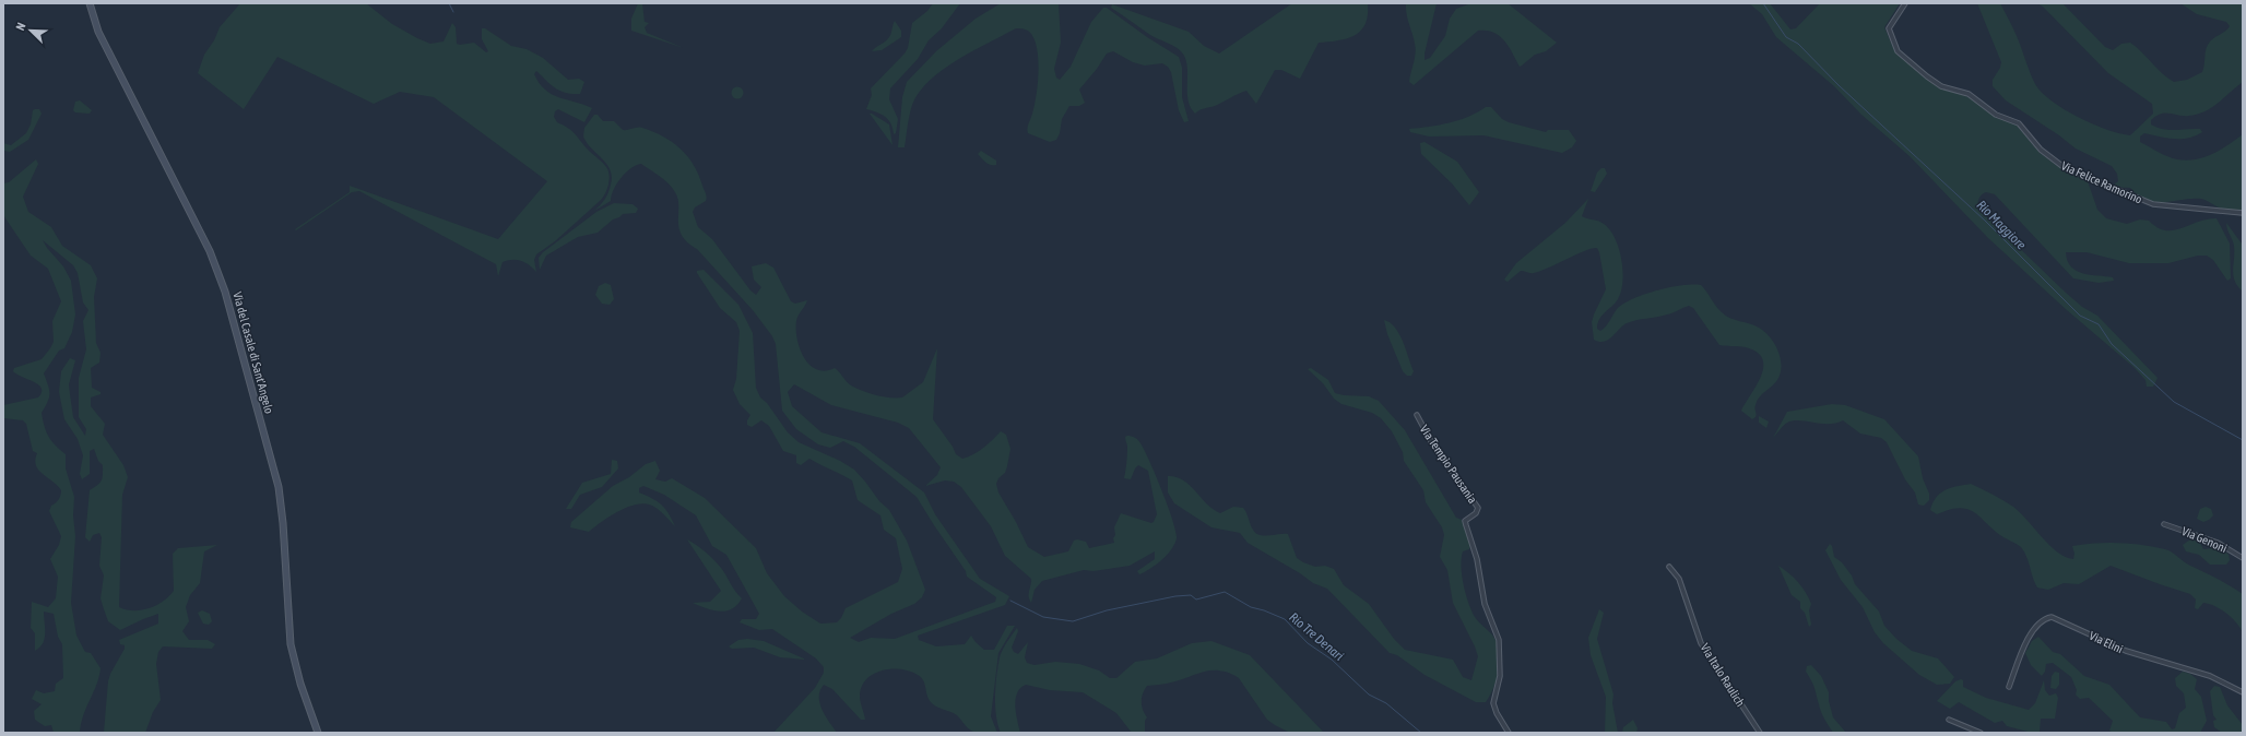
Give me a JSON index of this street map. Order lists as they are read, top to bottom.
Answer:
{
  "streets": {
    "main road": ["Via del Casale di Sant'Angelo"],
    "street": [
      "Via Felice Ramorino",
      "Via Tempio Pausania",
      "Via Genoni",
      "Via Elini",
      "Via Italo Raulich"
    ]
  },
  "water": ["Rio Maggiore", "Rio Tre Denari"],
  "north": "top left"
}
